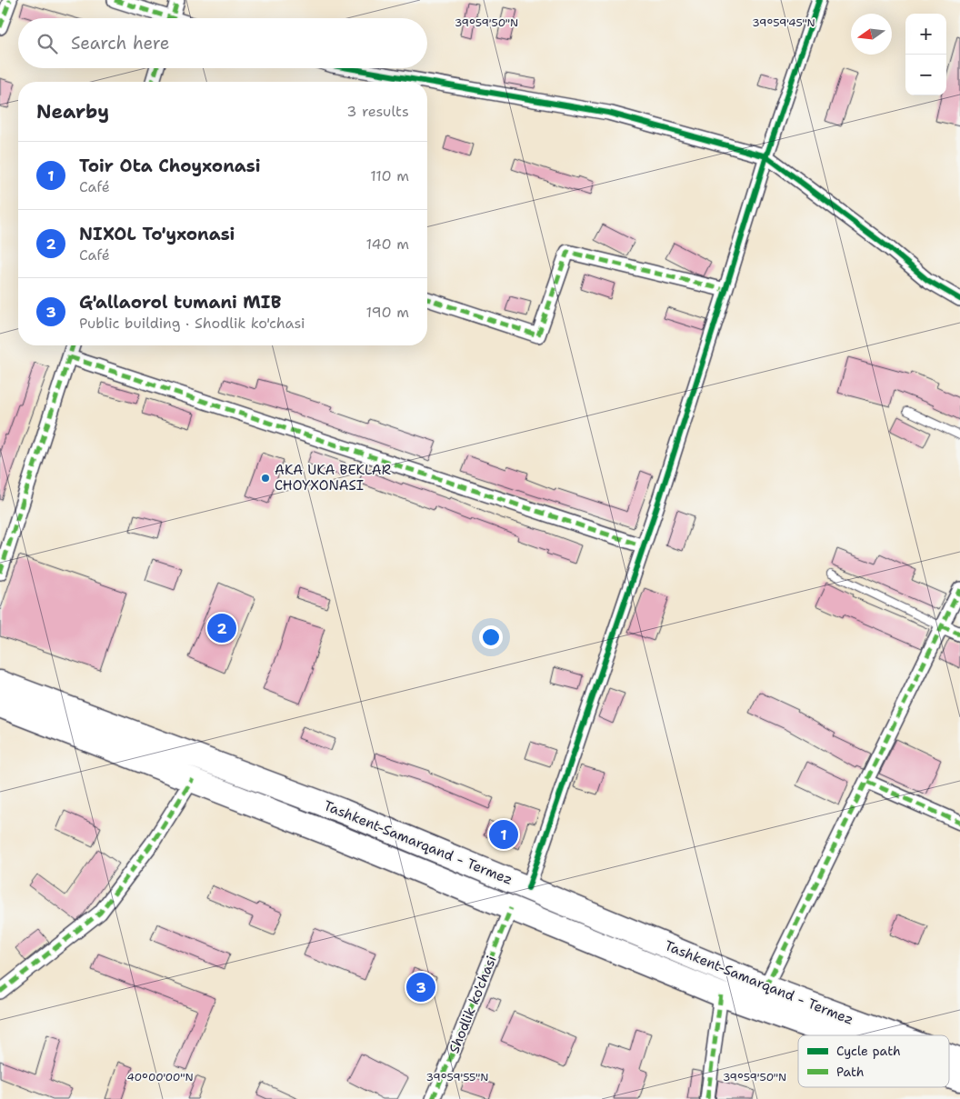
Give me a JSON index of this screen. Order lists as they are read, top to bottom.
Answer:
{
  "streets": {
    "highway": ["Tashkent-Samarqand - Termez"],
    "street": ["Shodlik ko'chasi"]
  },
  "crossings": [
    ["Tashkent-Samarqand - Termez", "Shodlik ko'chasi"]
  ],
  "places": ["AKA UKA BEKLAR CHOYXONASI"],
  "legend": ["Cycle path", "Path"],
  "north": "left",
  "page": {
    "map_buttons": ["+", "−"],
    "search": "Search here",
    "heading": ["Nearby", "3 results"],
    "list": [
      {
        "mark": "1",
        "name": "Toir Ota Choyxonasi",
        "note": "Café",
        "value": "110 m"
      },
      {
        "mark": "2",
        "name": "NIXOL To'yxonasi",
        "note": "Café",
        "value": "140 m"
      },
      {
        "mark": "3",
        "name": "G'allaorol tumani MIB",
        "note": "Public building · Shodlik ko'chasi",
        "value": "190 m"
      }
    ],
    "pins": ["2", "1", "3"]
  },
  "coordinates": [
    "39°59'50\"N",
    "39°59'45\"N",
    "40°00'00\"N",
    "39°59'55\"N"
  ]
}
